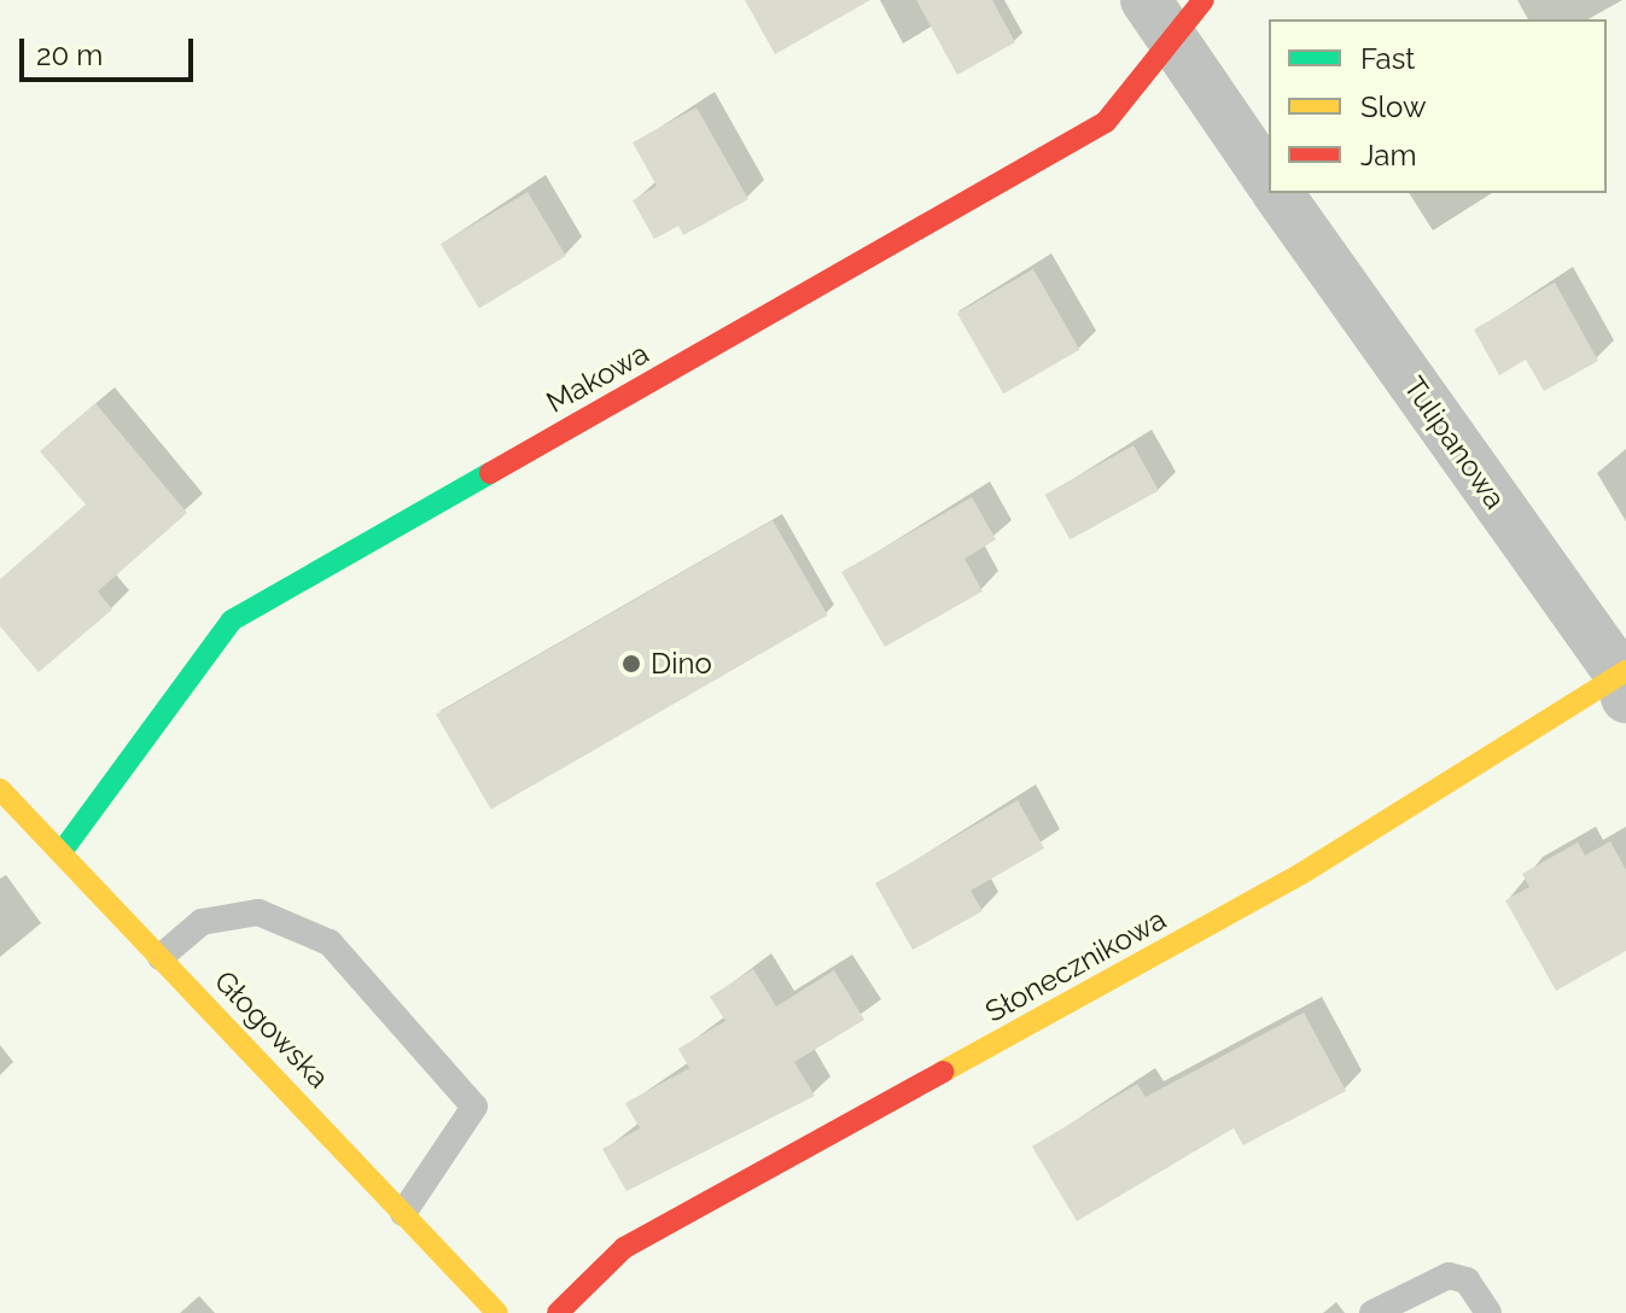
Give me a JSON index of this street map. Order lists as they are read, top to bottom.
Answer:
{
  "streets": {
    "street": [
      "Makowa",
      "Tulipanowa",
      "Słonecznikowa",
      "Głogowska"
    ]
  },
  "crossings": [
    ["Makowa", "Głogowska"],
    ["Tulipanowa", "Słonecznikowa"]
  ],
  "places": ["Dino"],
  "legend": ["Fast", "Slow", "Jam"],
  "scale_bar": "20 m"
}
